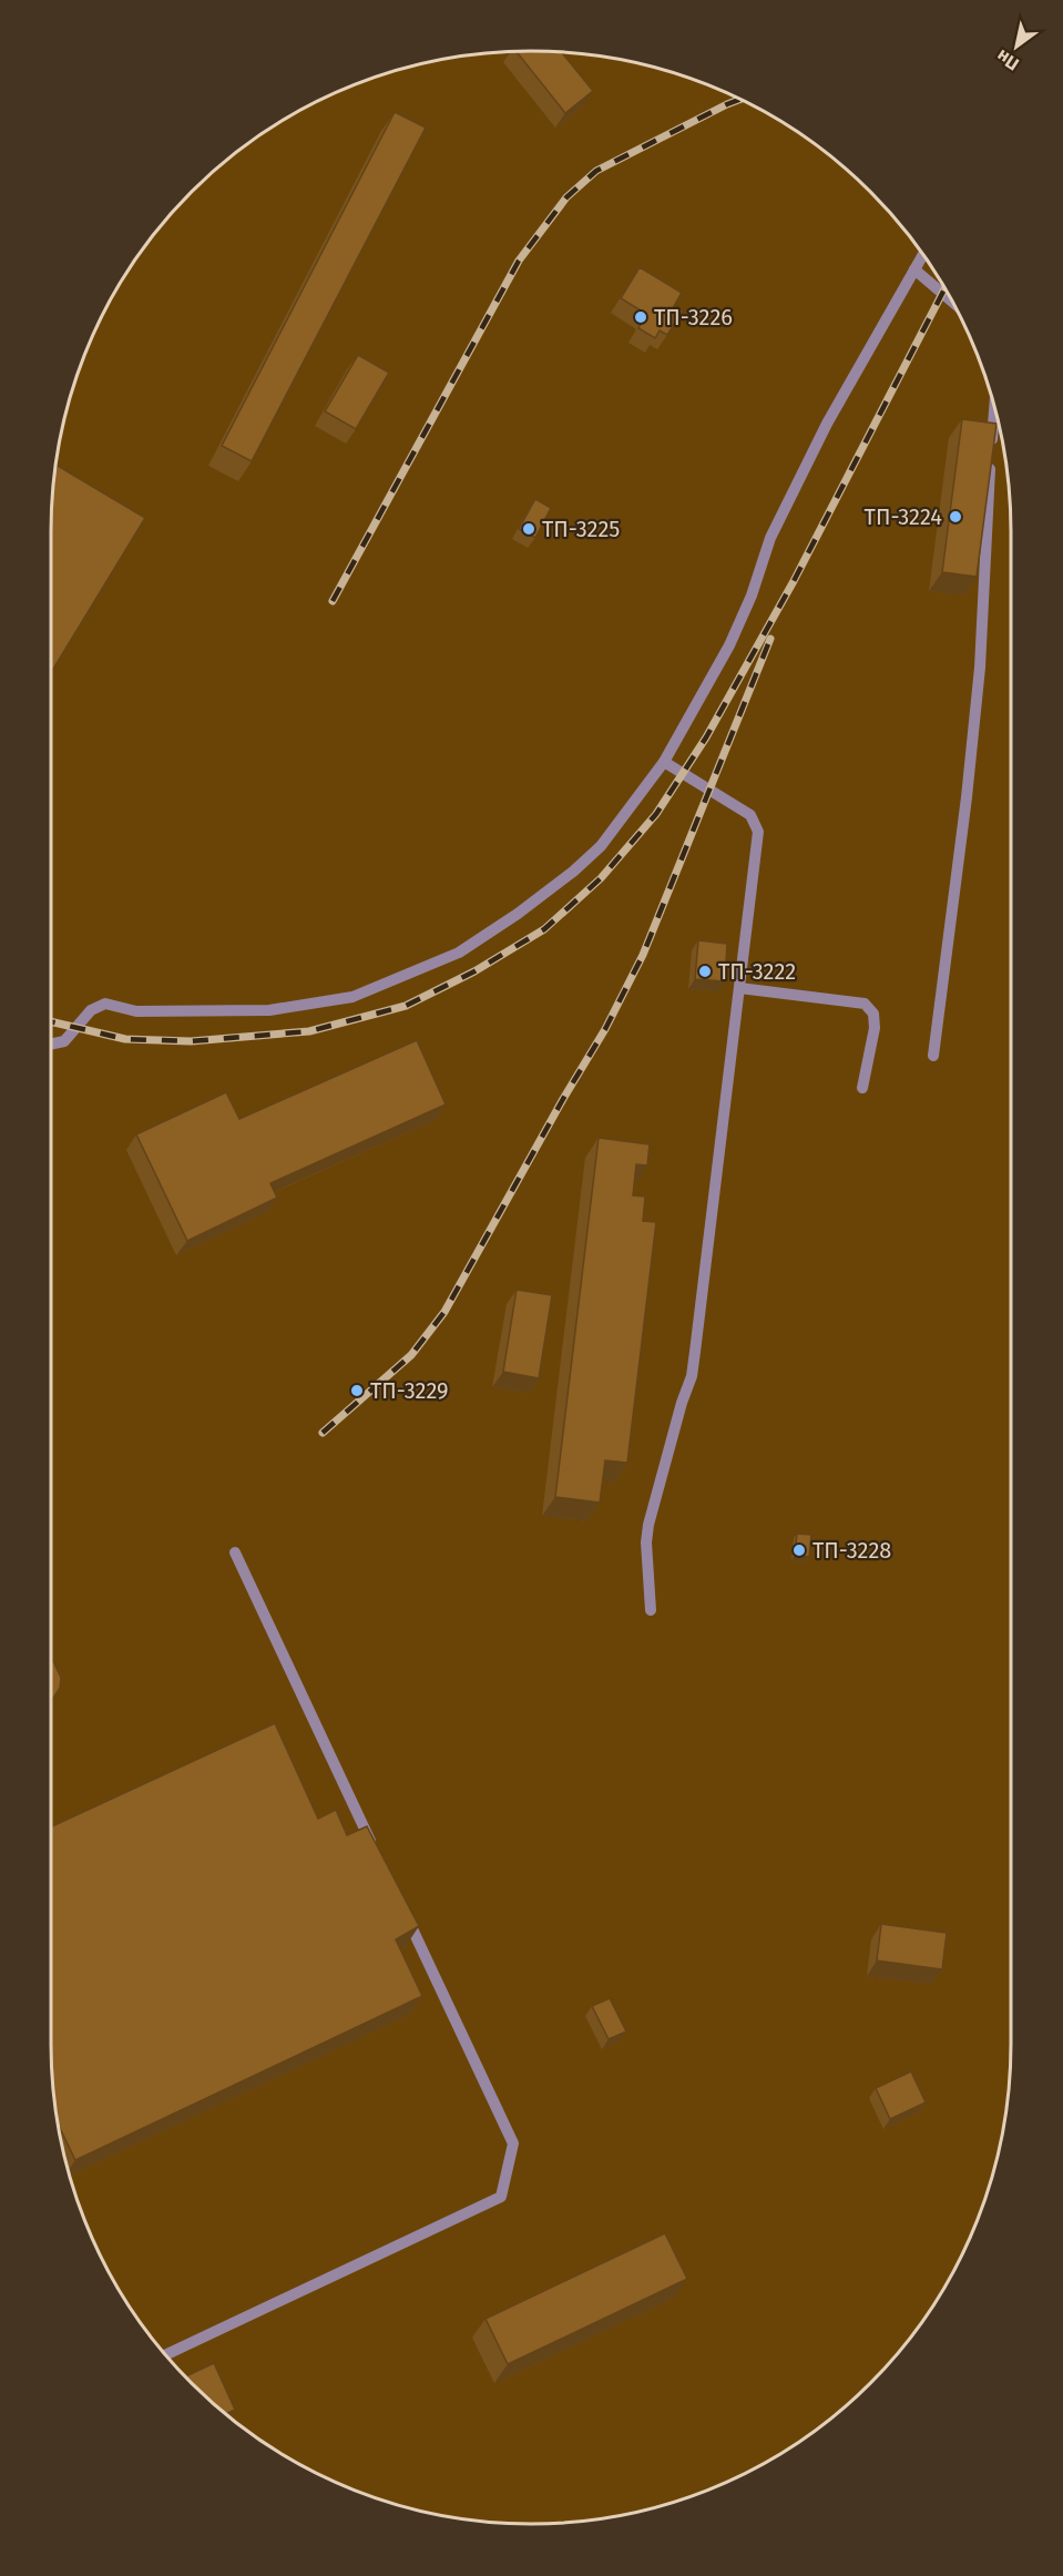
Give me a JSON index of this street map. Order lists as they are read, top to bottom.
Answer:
{
  "places": [
    "ТП-3226",
    "ТП-3224",
    "ТП-3225",
    "ТП-3222",
    "ТП-3229",
    "ТП-3228"
  ],
  "north": "bottom left"
}
